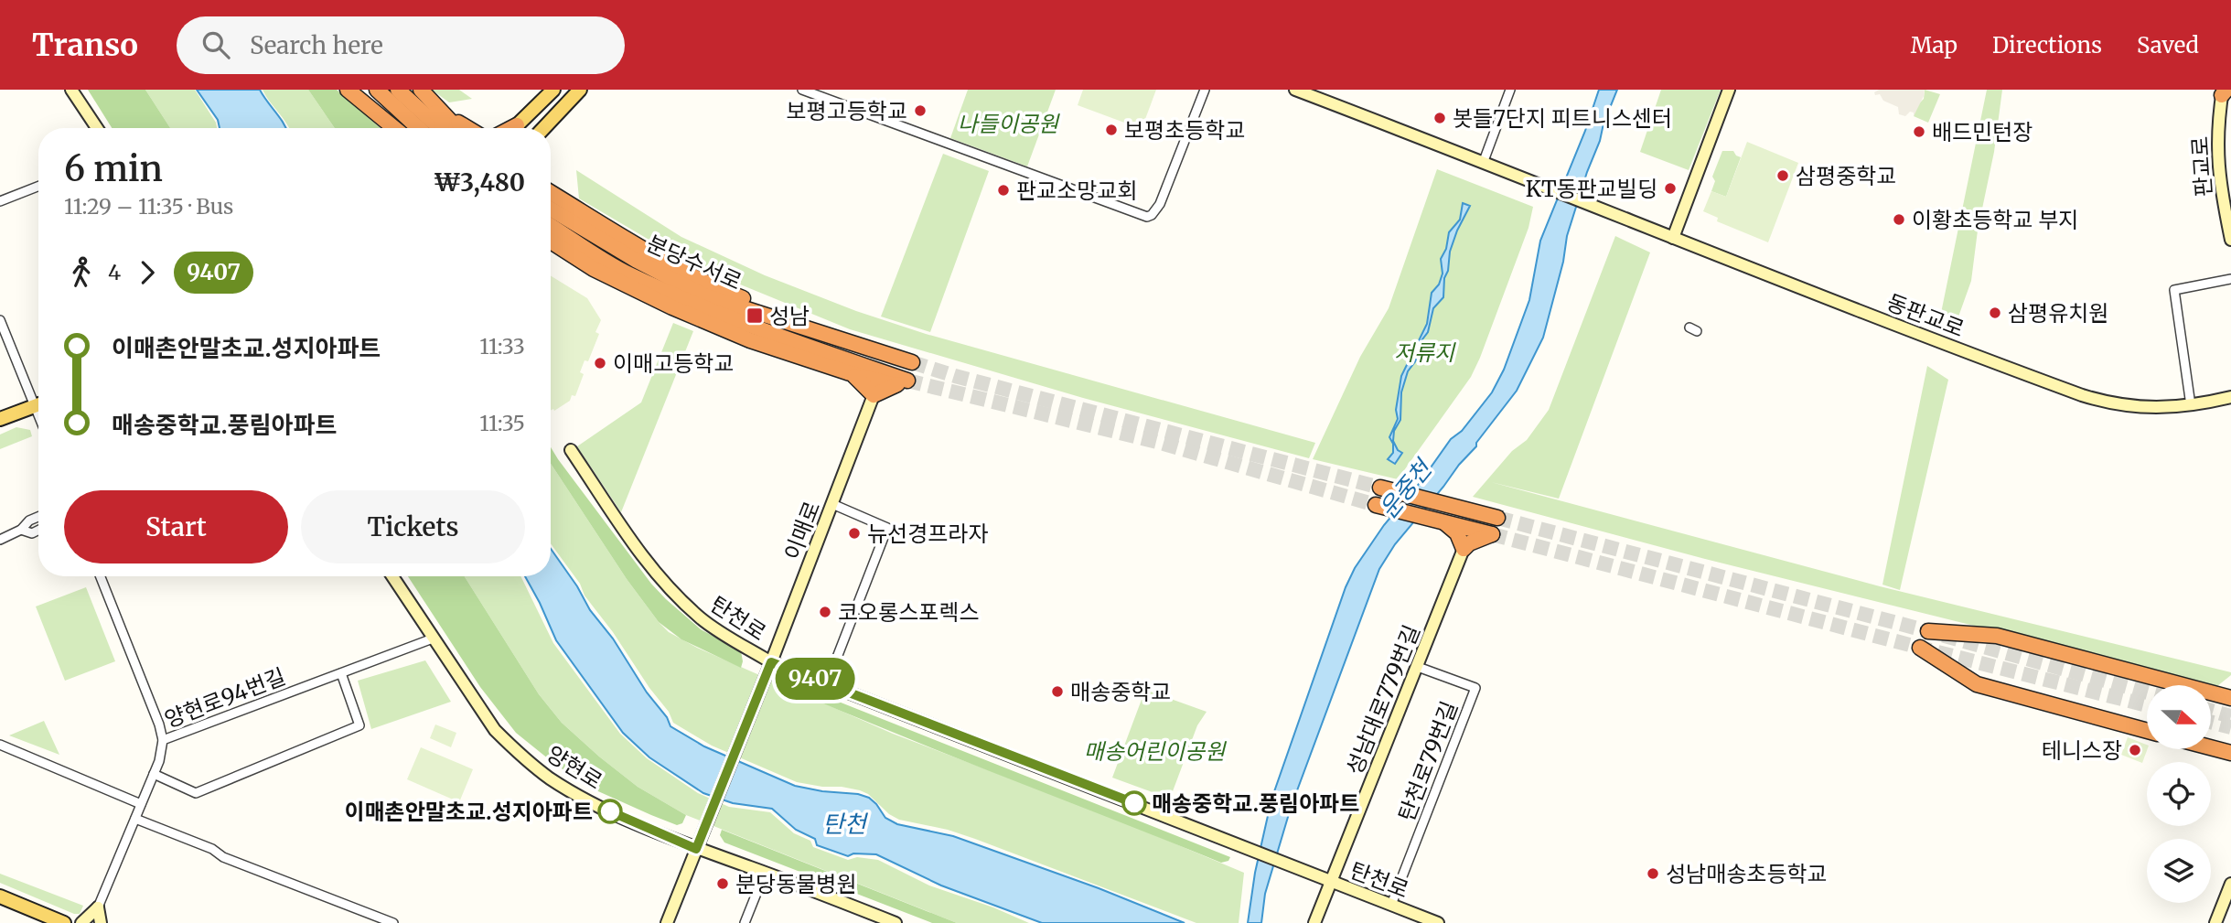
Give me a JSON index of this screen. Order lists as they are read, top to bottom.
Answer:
{
  "streets": {
    "highway": ["분당수서로"],
    "main road": [
      "판교로",
      "동판교로",
      "이매로",
      "탄천로",
      "성남대로779번길",
      "양현로"
    ],
    "street": ["양현로94번길", "탄천로79번길"]
  },
  "crossings": [
    ["이매로", "탄천로"],
    ["이매로", "양현로"],
    ["탄천로", "성남대로779번길"],
    ["탄천로", "탄천로79번길"],
    ["양현로94번길", "양현로"],
    ["성남대로779번길", "탄천로79번길"]
  ],
  "water": ["운중천", "탄천"],
  "parks": ["나들이공원", "저류지", "매송어린이공원"],
  "places": {
    "other": [
      "보평고등학교",
      "봇들7단지 피트니스센터",
      "보평초등학교",
      "배드민턴장",
      "삼평중학교",
      "KT동판교빌딩",
      "판교소망교회",
      "이황초등학교 부지",
      "삼평유치원",
      "이매고등학교",
      "뉴선경프라자",
      "코오롱스포렉스",
      "매송중학교",
      "테니스장",
      "매송중학교.풍림아파트",
      "이매촌안말초교.성지아파트",
      "성남매송초등학교",
      "분당동물병원"
    ],
    "transit": ["성남"]
  },
  "lines": ["bus line 9407"],
  "north": "right",
  "page": {
    "header": "Transo",
    "search": "Search here",
    "nav": ["Map", "Directions", "Saved"],
    "on_map": "9407",
    "heading": ["6 min", "11:29 – 11:35 · Bus", "₩3,480"],
    "legs": ["4", "9407"],
    "list": [
      {
        "name": "이매촌안말초교.성지아파트",
        "value": "11:33"
      },
      {
        "name": "매송중학교.풍림아파트",
        "value": "11:35"
      }
    ],
    "buttons": ["Start", "Tickets"]
  }
}
